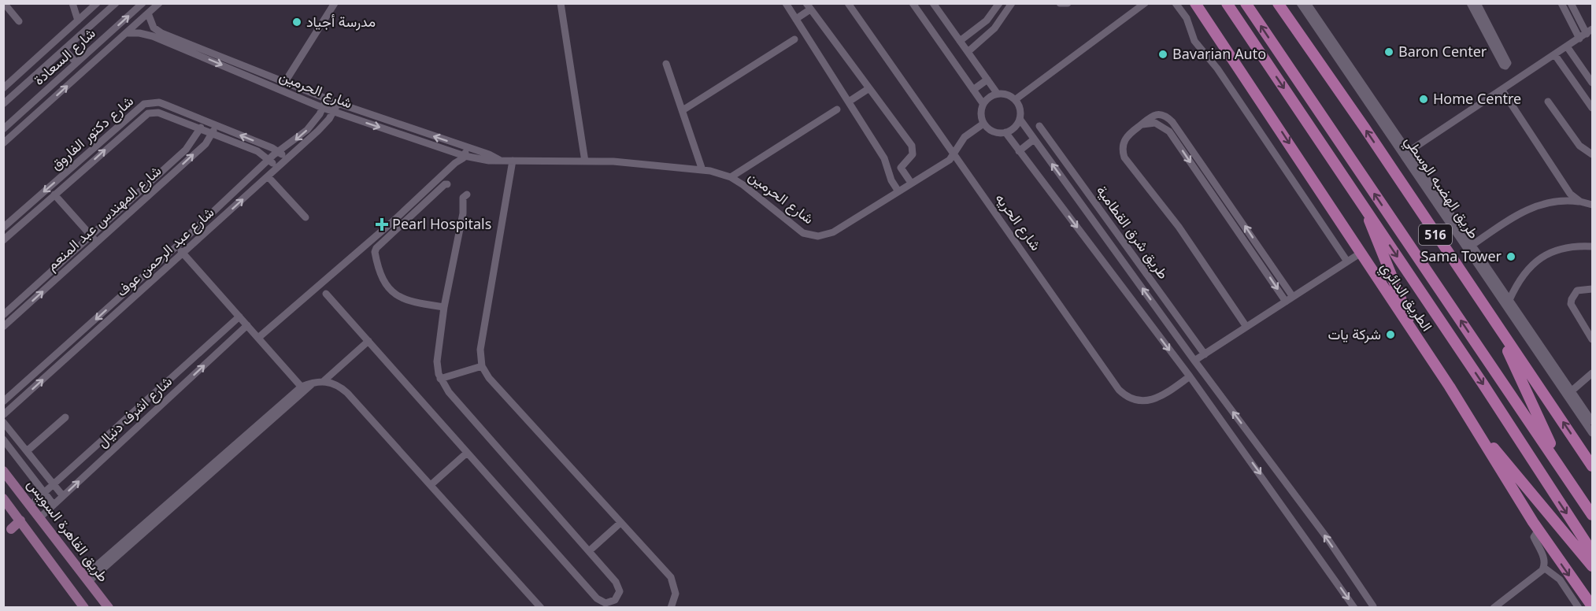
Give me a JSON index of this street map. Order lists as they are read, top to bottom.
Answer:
{
  "streets": {
    "highway": ["516", "الطريق الدائري"],
    "main road": ["طريق القاهرة السويس"],
    "street": [
      "شارع السعادة",
      "شارع الحرمين",
      "شارع دكتور الفاروق",
      "طريق الهضبه الوسطي",
      "شارع المهندس عبد المنعم",
      "شارع الحريه",
      "طريق شرق القطامية",
      "شارع عبد الرحمن عوف",
      "شارع اشرف دنيال"
    ]
  },
  "crossings": [
    ["شارع الحرمين", "شارع الحريه"],
    ["شارع الحرمين", "شارع عبد الرحمن عوف"],
    ["شارع دكتور الفاروق", "شارع المهندس عبد المنعم"],
    ["شارع دكتور الفاروق", "شارع عبد الرحمن عوف"],
    ["شارع اشرف دنيال", "طريق القاهرة السويس"]
  ],
  "places": {
    "other": [
      "مدرسة أجياد",
      "Baron Center",
      "Bavarian Auto",
      "Home Centre",
      "Sama Tower",
      "شركة يات"
    ],
    "health": ["Pearl Hospitals"]
  }
}
